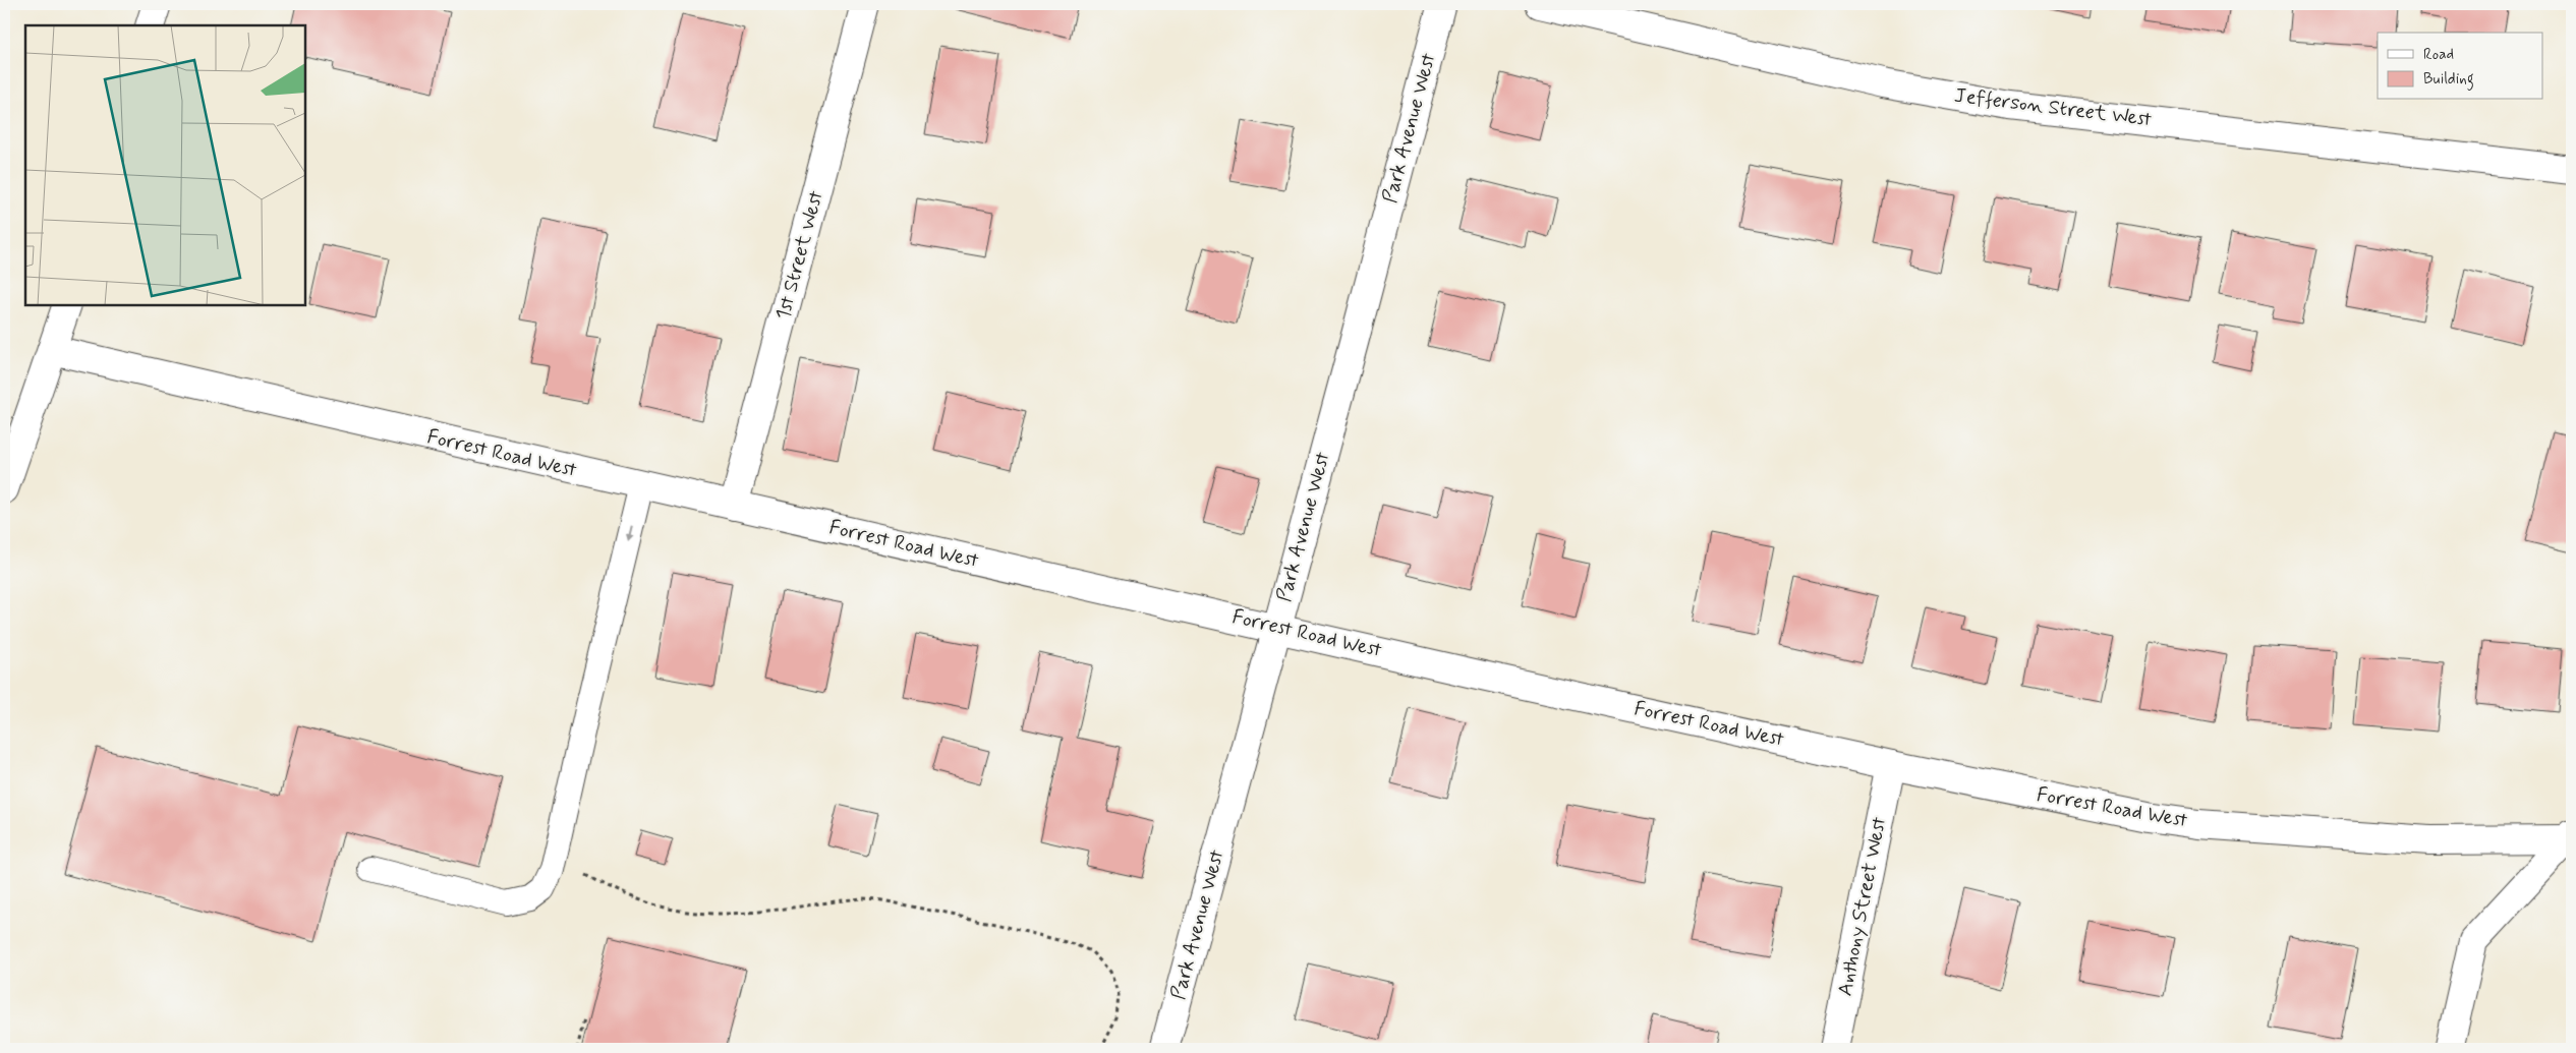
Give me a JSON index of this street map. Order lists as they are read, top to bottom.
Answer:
{
  "streets": {
    "street": [
      "Jefferson Street West",
      "Park Avenue West",
      "1st Street West",
      "Forrest Road West",
      "Anthony Street West"
    ]
  },
  "crossings": [
    ["Park Avenue West", "Forrest Road West"],
    ["1st Street West", "Forrest Road West"],
    ["Forrest Road West", "Anthony Street West"]
  ],
  "legend": ["Road", "Building"]
}
